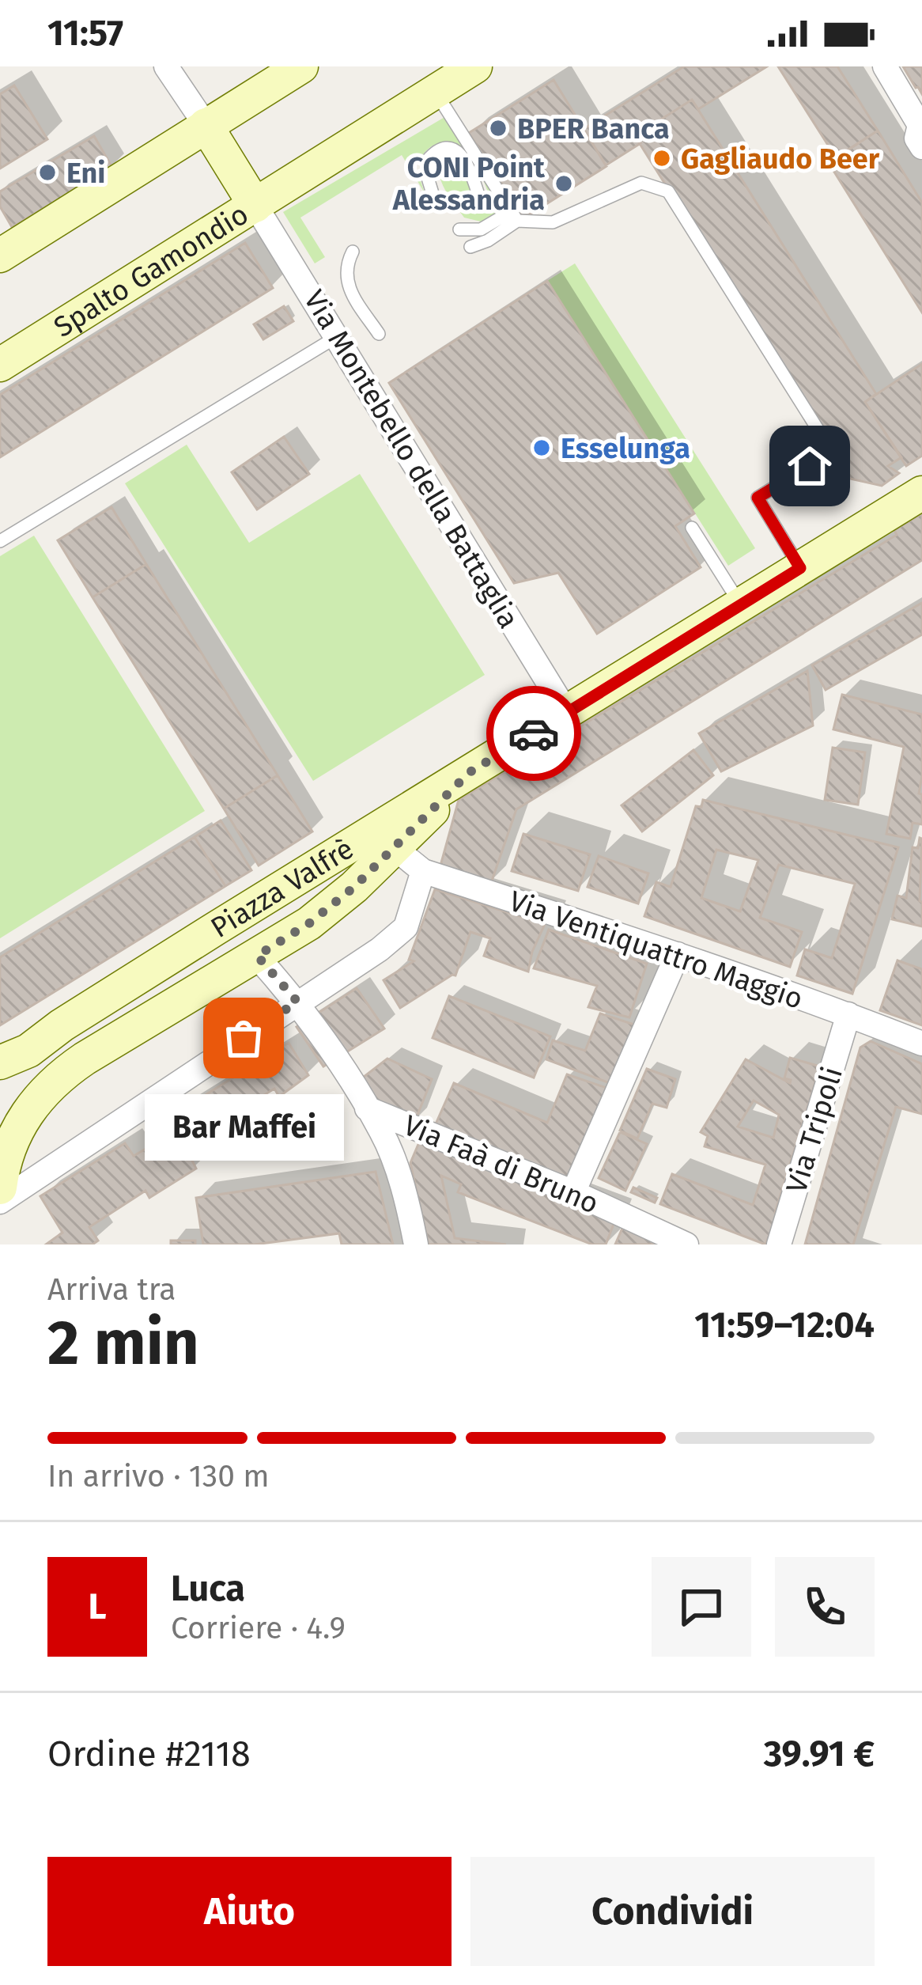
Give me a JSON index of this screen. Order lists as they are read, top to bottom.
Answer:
{
  "streets": {
    "street": [
      "Spalto Gamondio",
      "Via Montebello della Battaglia",
      "Piazza Valfrè",
      "Via Ventiquattro Maggio",
      "Via Tripoli",
      "Via Faà di Bruno"
    ]
  },
  "crossings": [
    ["Spalto Gamondio", "Via Montebello della Battaglia"],
    ["Piazza Valfrè", "Via Ventiquattro Maggio"],
    ["Piazza Valfrè", "Via Faà di Bruno"],
    ["Via Ventiquattro Maggio", "Via Tripoli"]
  ],
  "places": [
    "BPER Banca",
    "Gagliaudo Beer",
    "Eni",
    "CONI Point Alessandria",
    "Esselunga",
    "Bar Maffei"
  ],
  "page": {
    "status": "11:57",
    "bubble": "Bar Maffei",
    "heading": ["2 min", "Arriva tra", "11:59–12:04"],
    "panel": [
      "Luca",
      "Corriere · 4.9",
      "Ordine #2118",
      "39.91 €"
    ],
    "bar": "In arrivo · 130 m",
    "round": "L",
    "buttons": ["Aiuto", "Condividi"]
  }
}
